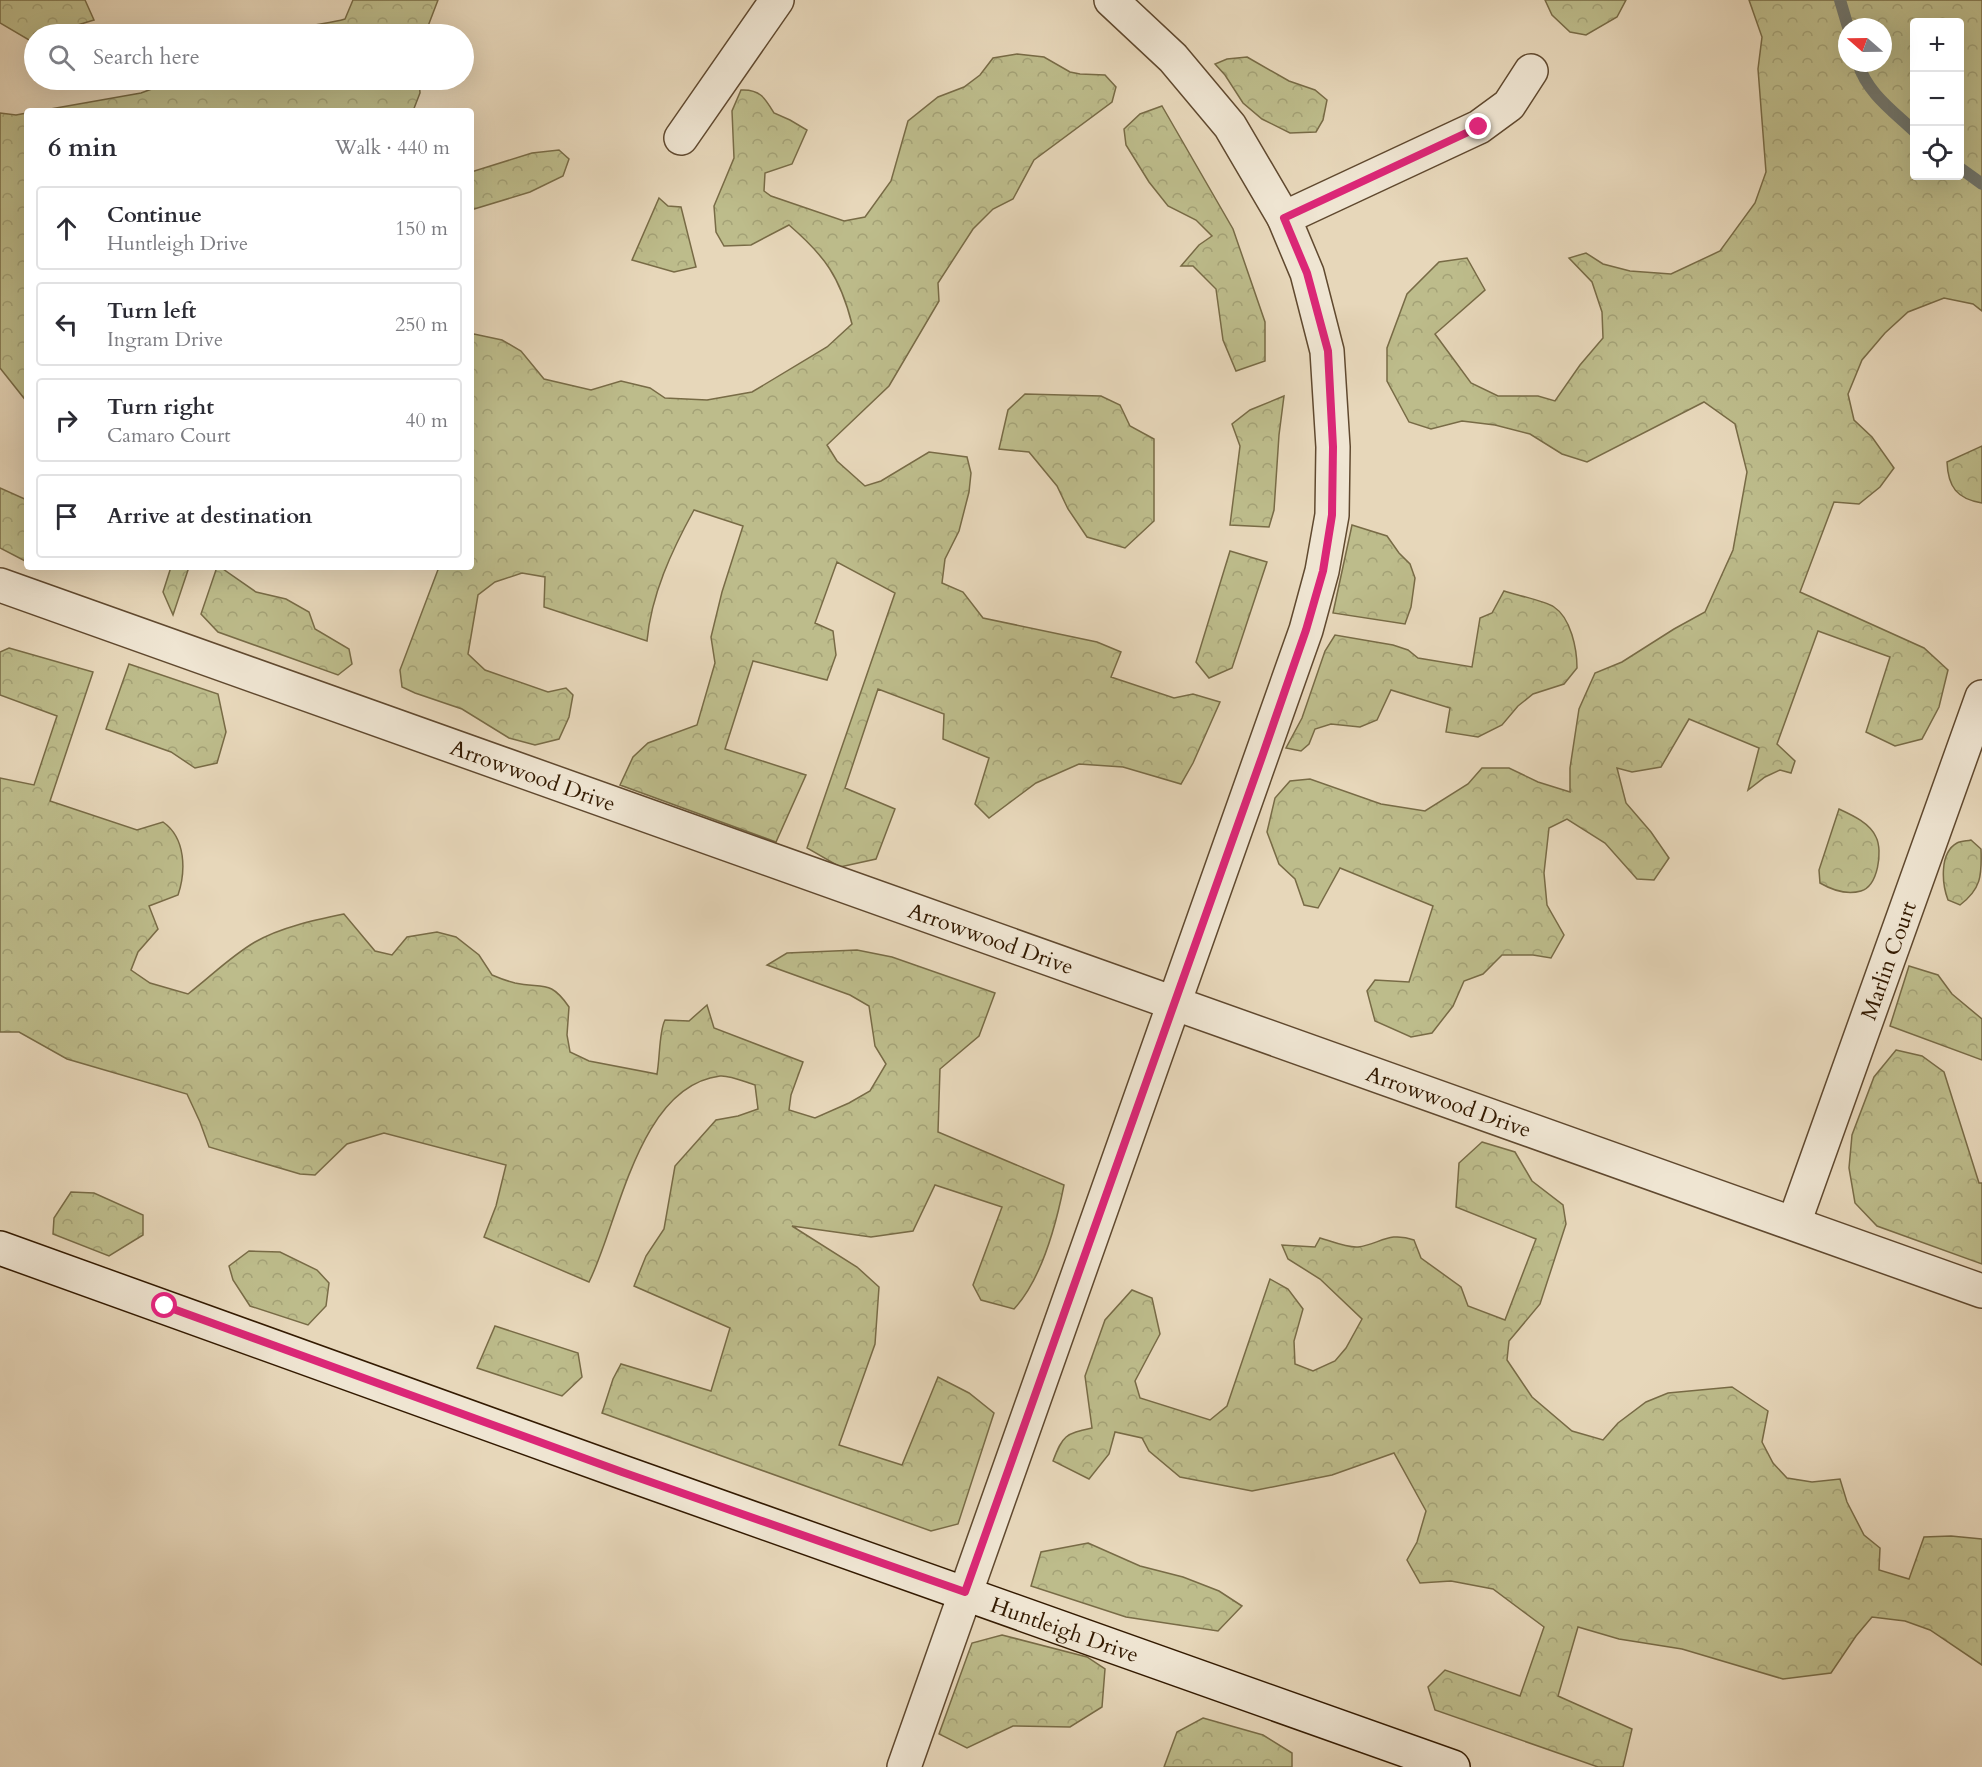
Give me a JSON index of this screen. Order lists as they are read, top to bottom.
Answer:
{
  "streets": {
    "street": ["Arrowwood Drive", "Marlin Court", "Huntleigh Drive"]
  },
  "crossings": [
    ["Arrowwood Drive", "Marlin Court"]
  ],
  "north": "left",
  "page": {
    "map_buttons": ["+", "−"],
    "search": "Search here",
    "heading": ["6 min", "Walk · 440 m"],
    "list": [
      ["Continue", "Huntleigh Drive", "150 m"],
      ["Turn left", "Ingram Drive", "250 m"],
      ["Turn right", "Camaro Court", "40 m"],
      "Arrive at destination"
    ]
  }
}
